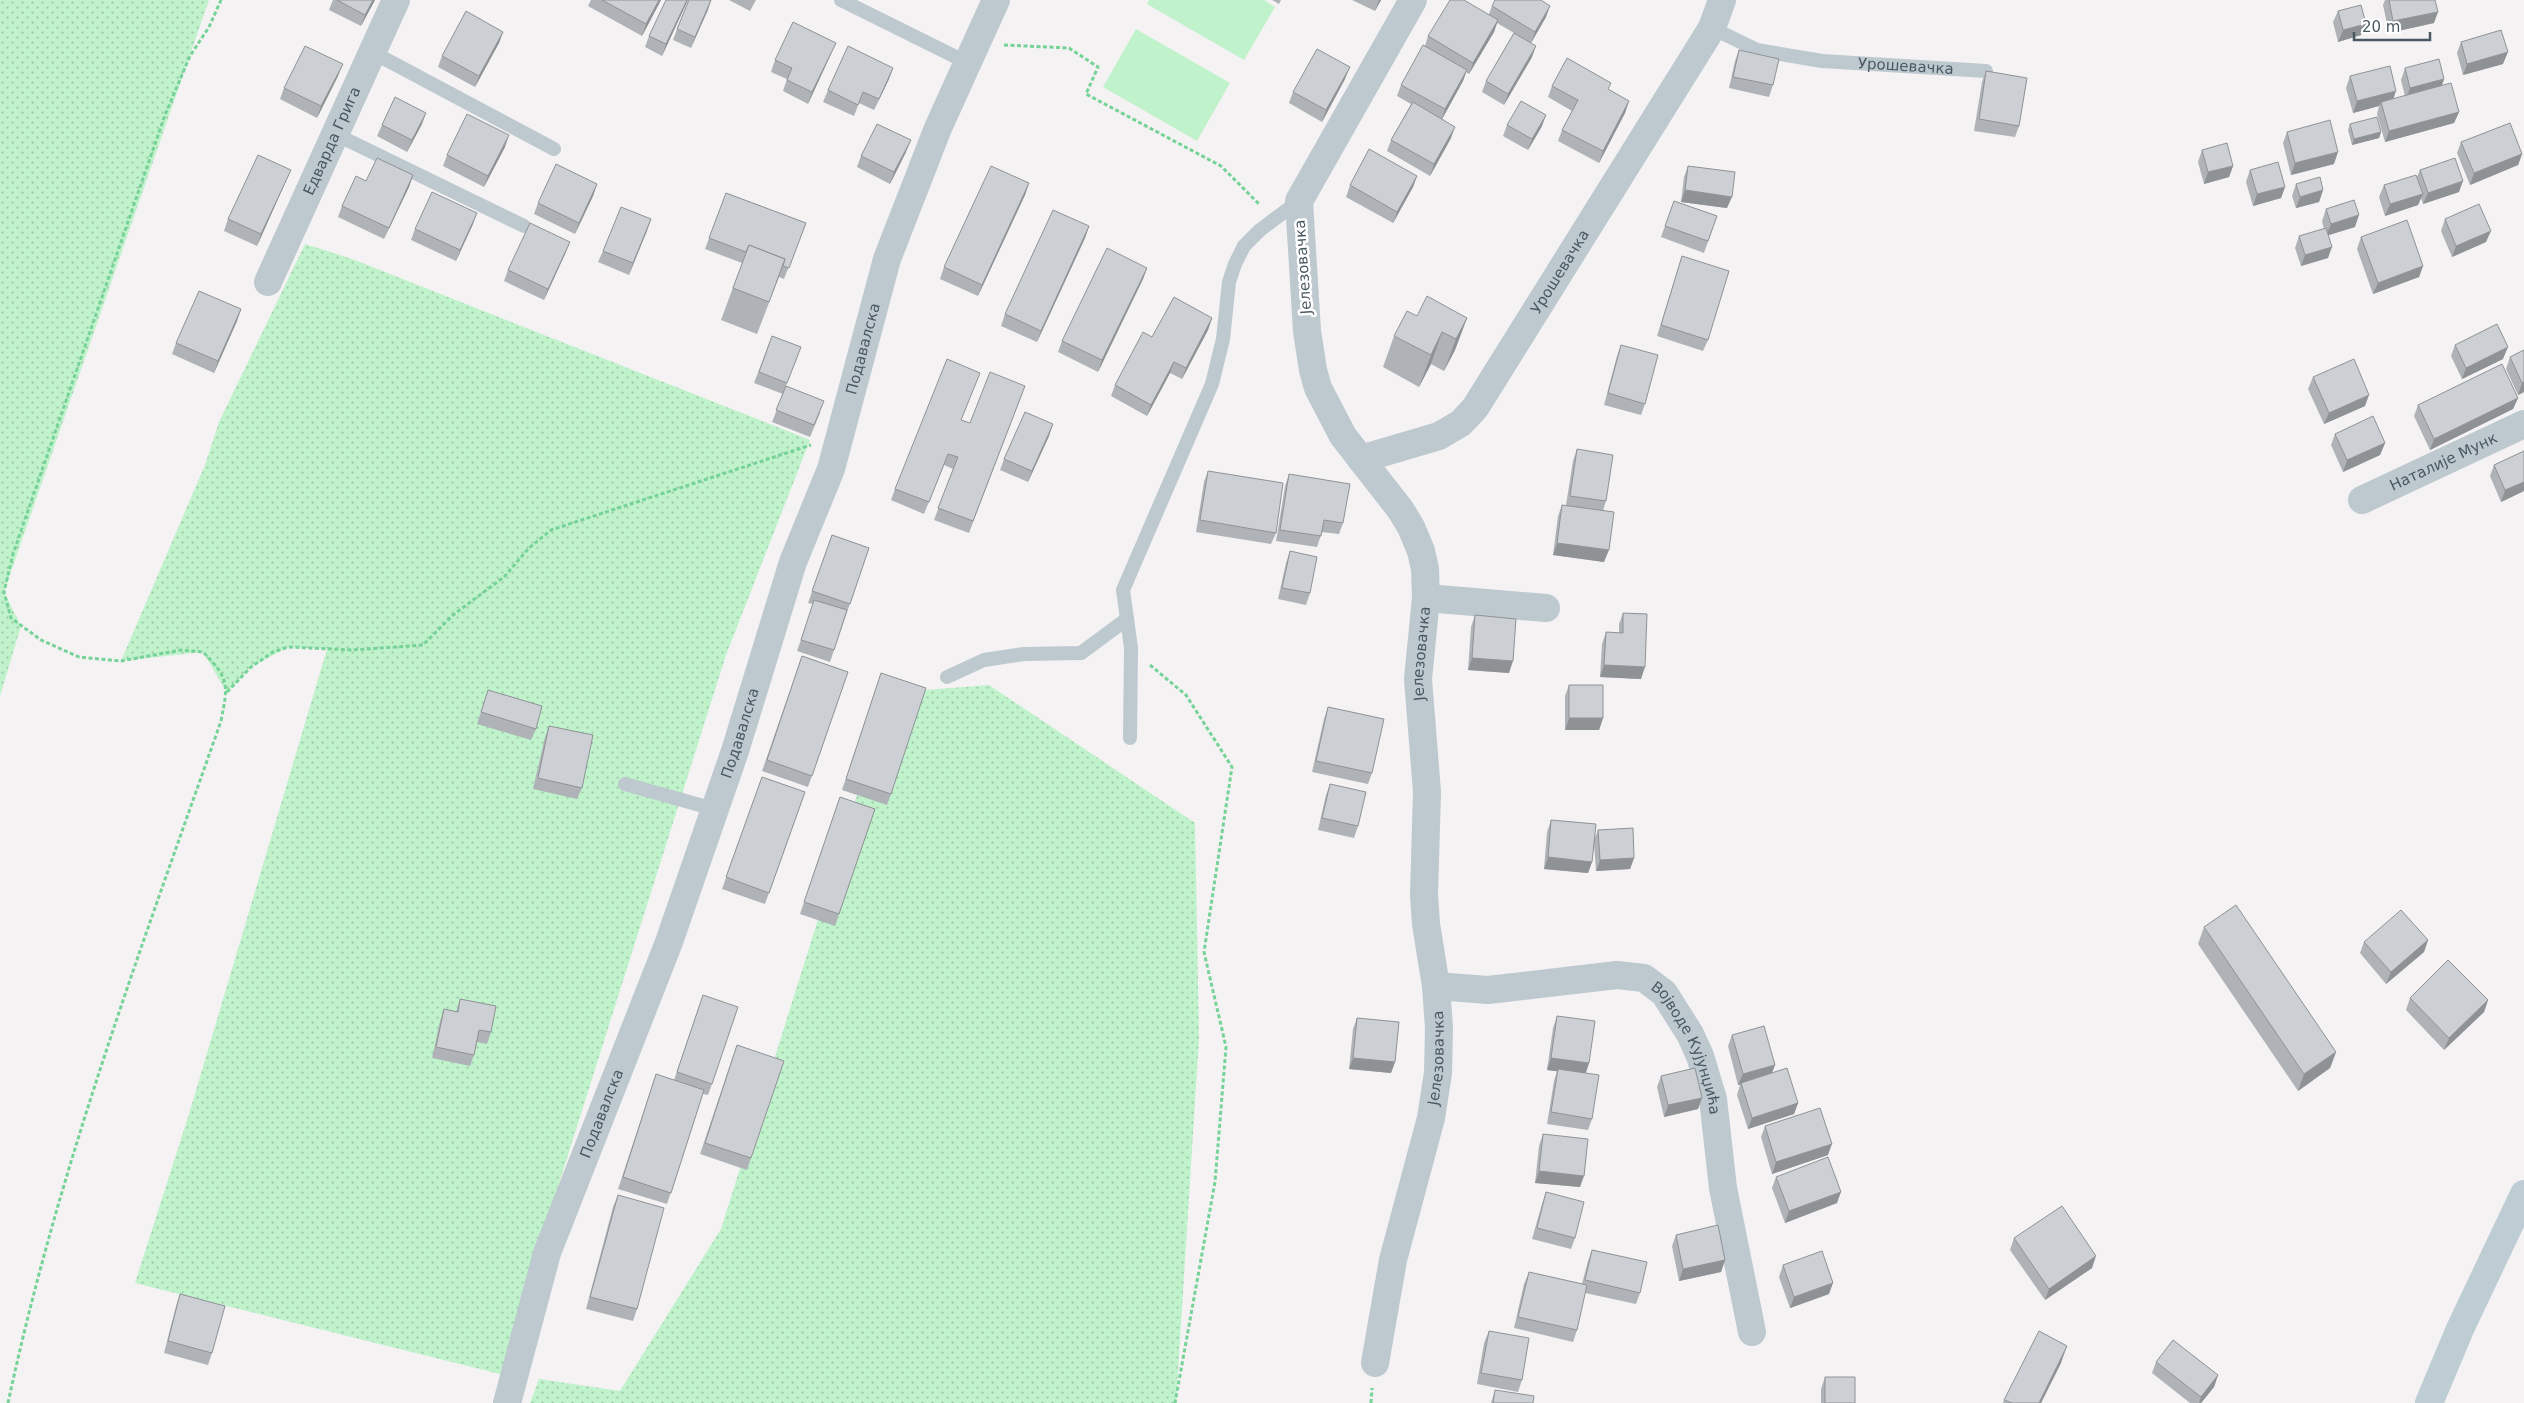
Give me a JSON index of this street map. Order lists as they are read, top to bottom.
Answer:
{
  "streets": {
    "street": [
      "Урошевачка",
      "Едварда Грига",
      "Јелезовачка",
      "Подавалска",
      "Наталије Мунк",
      "Војводе Кујунџића"
    ]
  },
  "crossings": [
    ["Урошевачка", "Јелезовачка"],
    ["Јелезовачка", "Војводе Кујунџића"]
  ],
  "scale_bar": "20 m"
}
